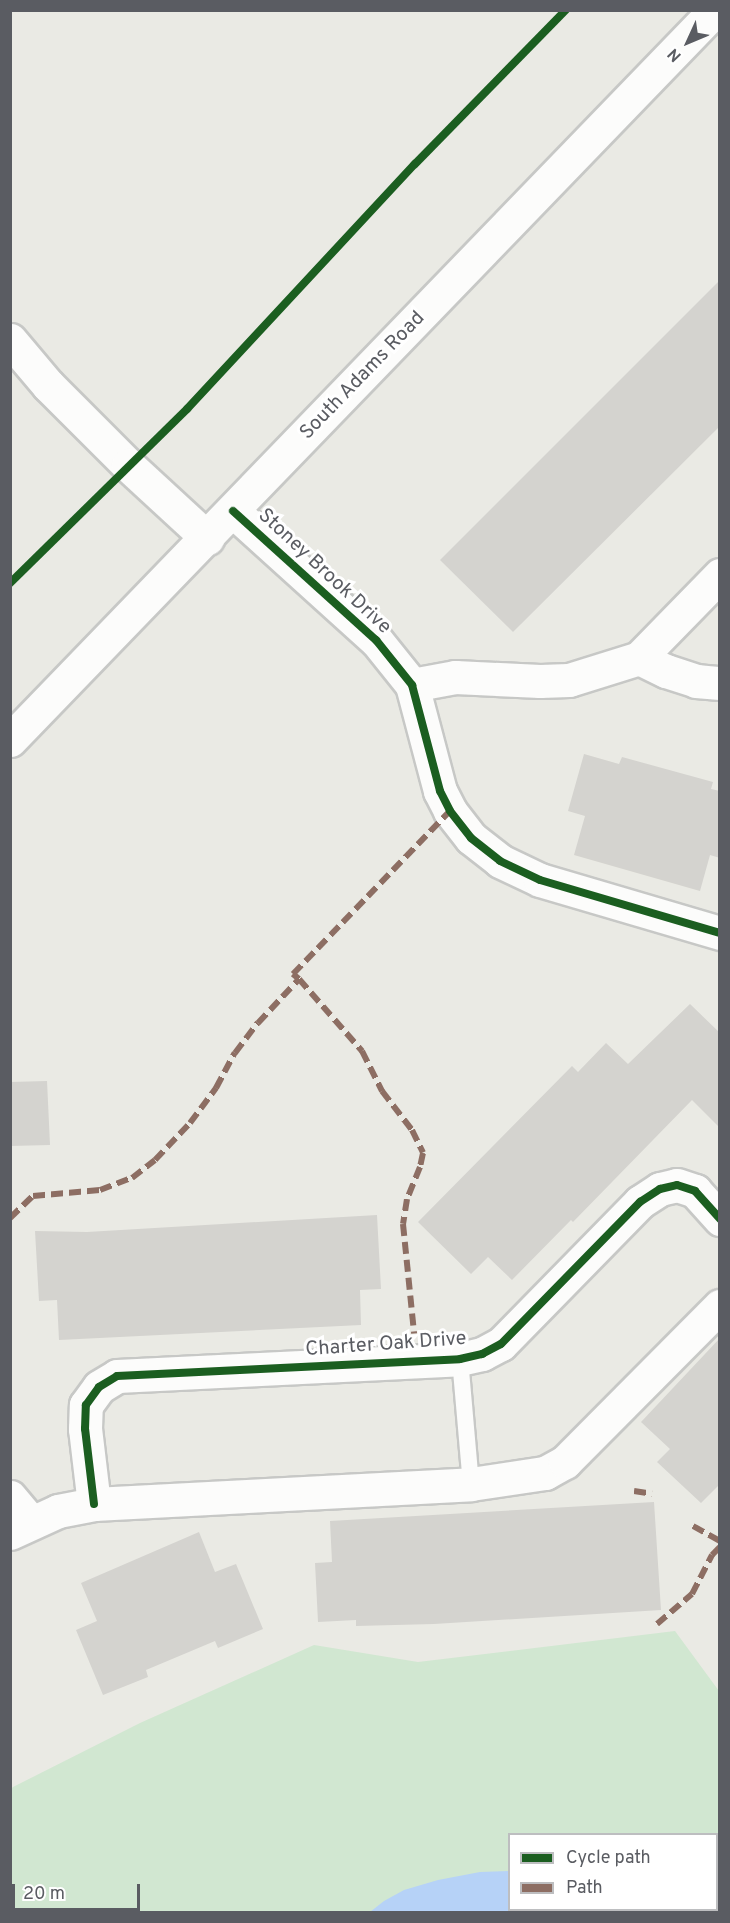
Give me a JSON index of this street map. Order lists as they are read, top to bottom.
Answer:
{
  "streets": {
    "street": ["South Adams Road", "Stoney Brook Drive", "Charter Oak Drive"]
  },
  "crossings": [
    ["South Adams Road", "Stoney Brook Drive"]
  ],
  "legend": ["Cycle path", "Path"],
  "scale_bar": "20 m",
  "north": "bottom left"
}
